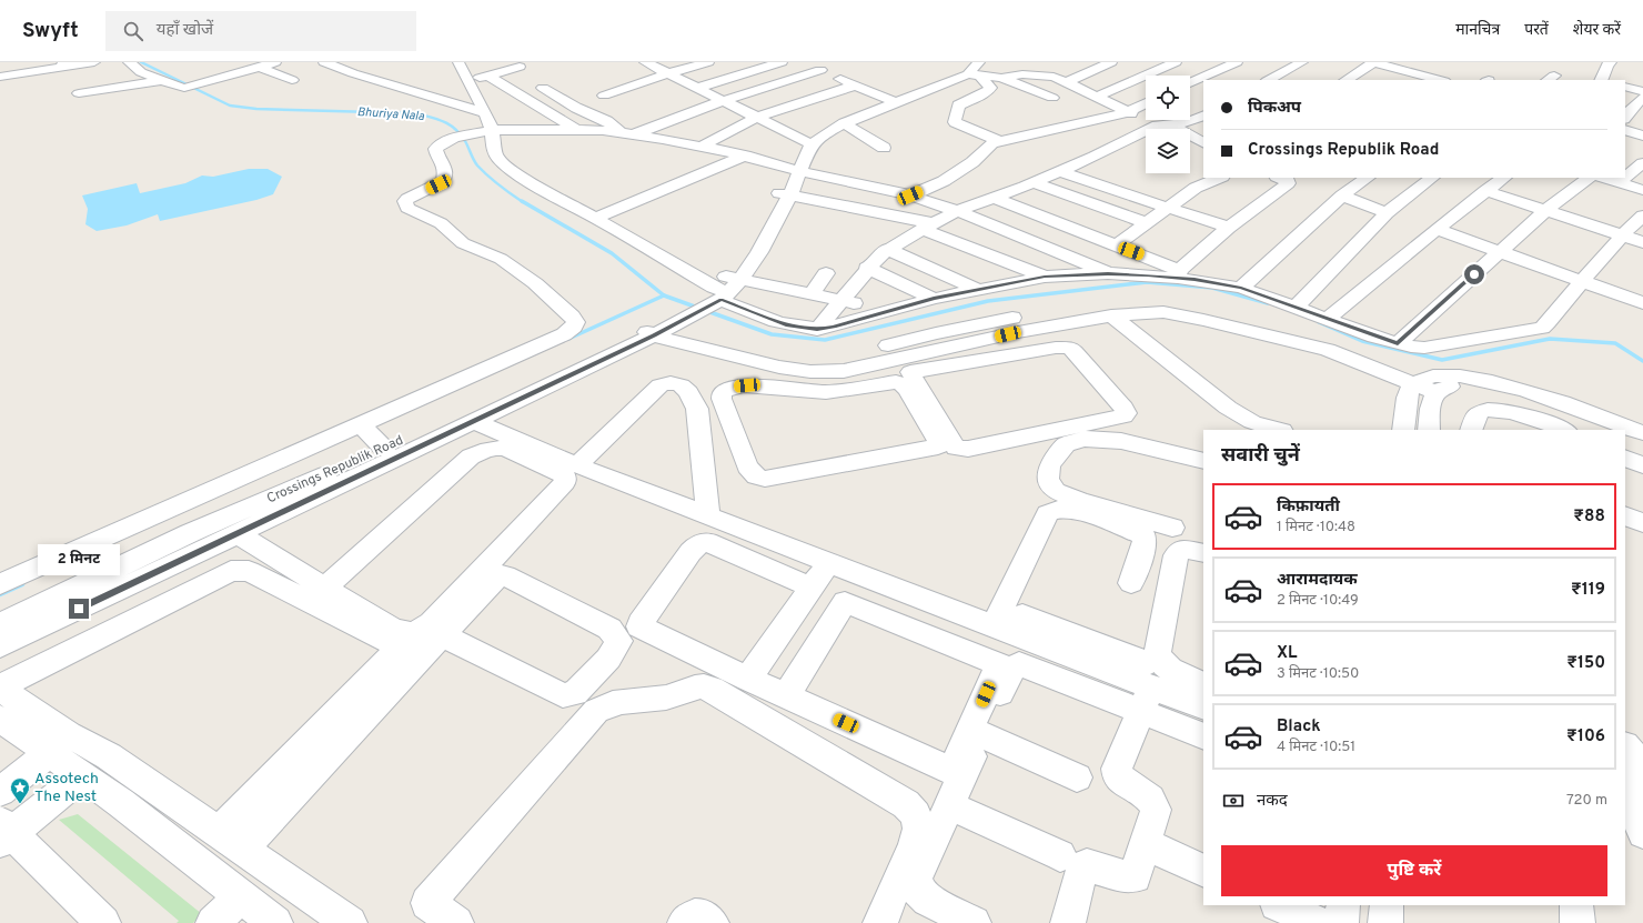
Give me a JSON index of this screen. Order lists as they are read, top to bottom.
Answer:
{
  "streets": {
    "street": ["Crossings Republik Road"]
  },
  "water": ["Bhuriya Nala"],
  "places": {
    "place": ["Assotech The Nest"]
  },
  "page": {
    "header": "Swyft",
    "search": "यहाँ खोजें",
    "nav": ["मानचित्र", "परतें", "शेयर करें"],
    "banner": ["पिकअप", "Crossings Republik Road"],
    "heading": "सवारी चुनें",
    "list": [
      {
        "name": "किफ़ायती",
        "note": "1 मिनट · 10:48",
        "value": "₹88"
      },
      {
        "name": "आरामदायक",
        "note": "2 मिनट · 10:49",
        "value": "₹119"
      },
      {
        "name": "XL",
        "note": "3 मिनट · 10:50",
        "value": "₹150"
      },
      {
        "name": "Black",
        "note": "4 मिनट · 10:51",
        "value": "₹106"
      }
    ],
    "bubble": "2 मिनट",
    "pay": ["नकद", "720 m"],
    "buttons": "पुष्टि करें"
  }
}
